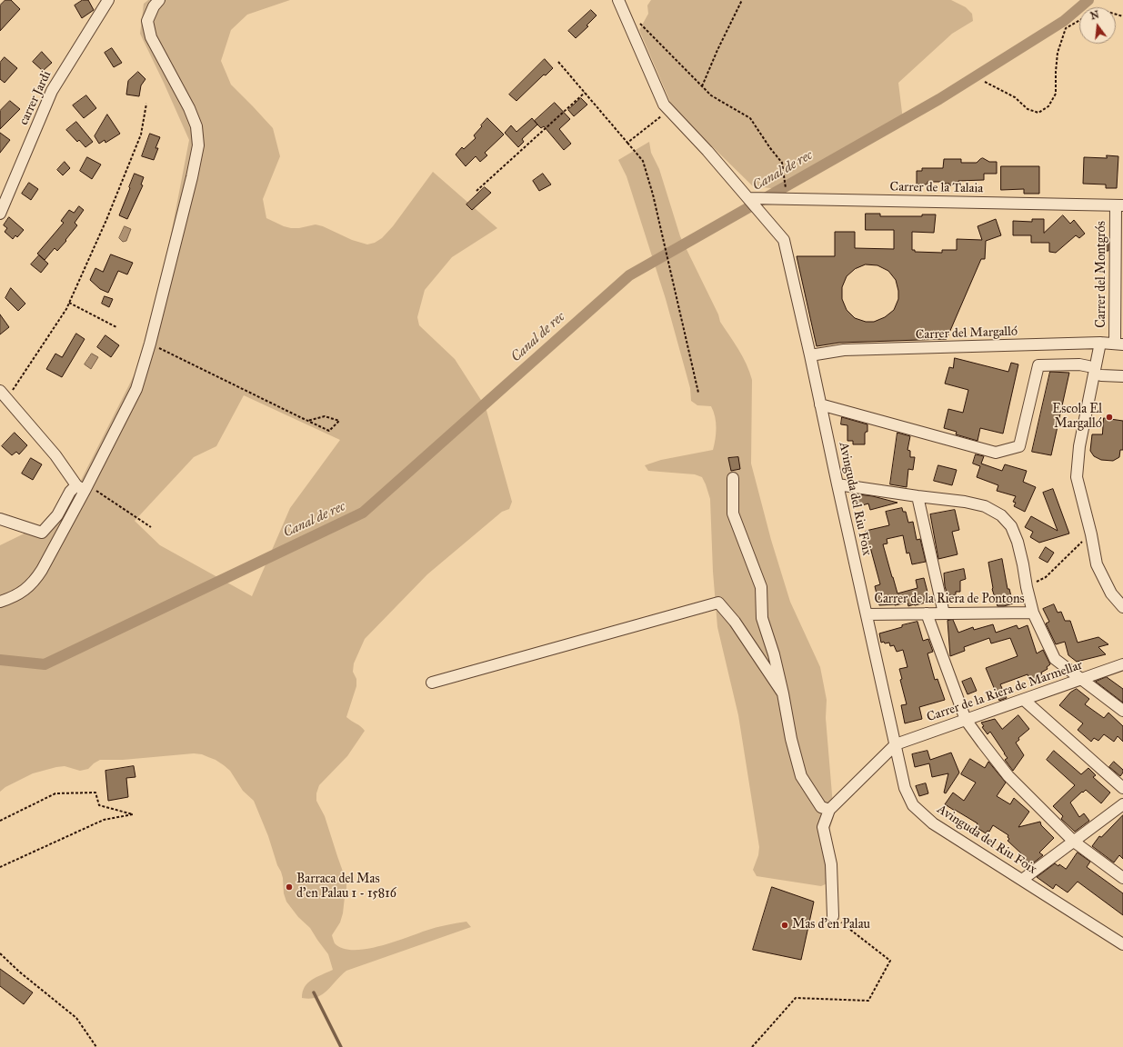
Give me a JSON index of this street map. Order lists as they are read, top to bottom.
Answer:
{
  "streets": {
    "street": [
      "carrer Jardi",
      "Carrer de la Talaia",
      "Carrer del Montgrós",
      "Carrer del Margalló",
      "Avinguda del Riu Foix",
      "Carrer de la Riera de Pontons",
      "Carrer de la Riera de Marmellar"
    ]
  },
  "crossings": [
    ["Carrer de la Talaia", "Carrer del Montgrós"],
    ["Carrer de la Talaia", "Avinguda del Riu Foix"],
    ["Carrer del Montgrós", "Carrer del Margalló"],
    ["Carrer del Margalló", "Avinguda del Riu Foix"],
    ["Avinguda del Riu Foix", "Carrer de la Riera de Pontons"],
    ["Avinguda del Riu Foix", "Carrer de la Riera de Marmellar"]
  ],
  "water": ["Canal de rec"],
  "places": ["Escola El Margalló", "Barraca del Mas d'en Palau 1 - 15816", "Mas d'en Palau"],
  "north": "top"
}
